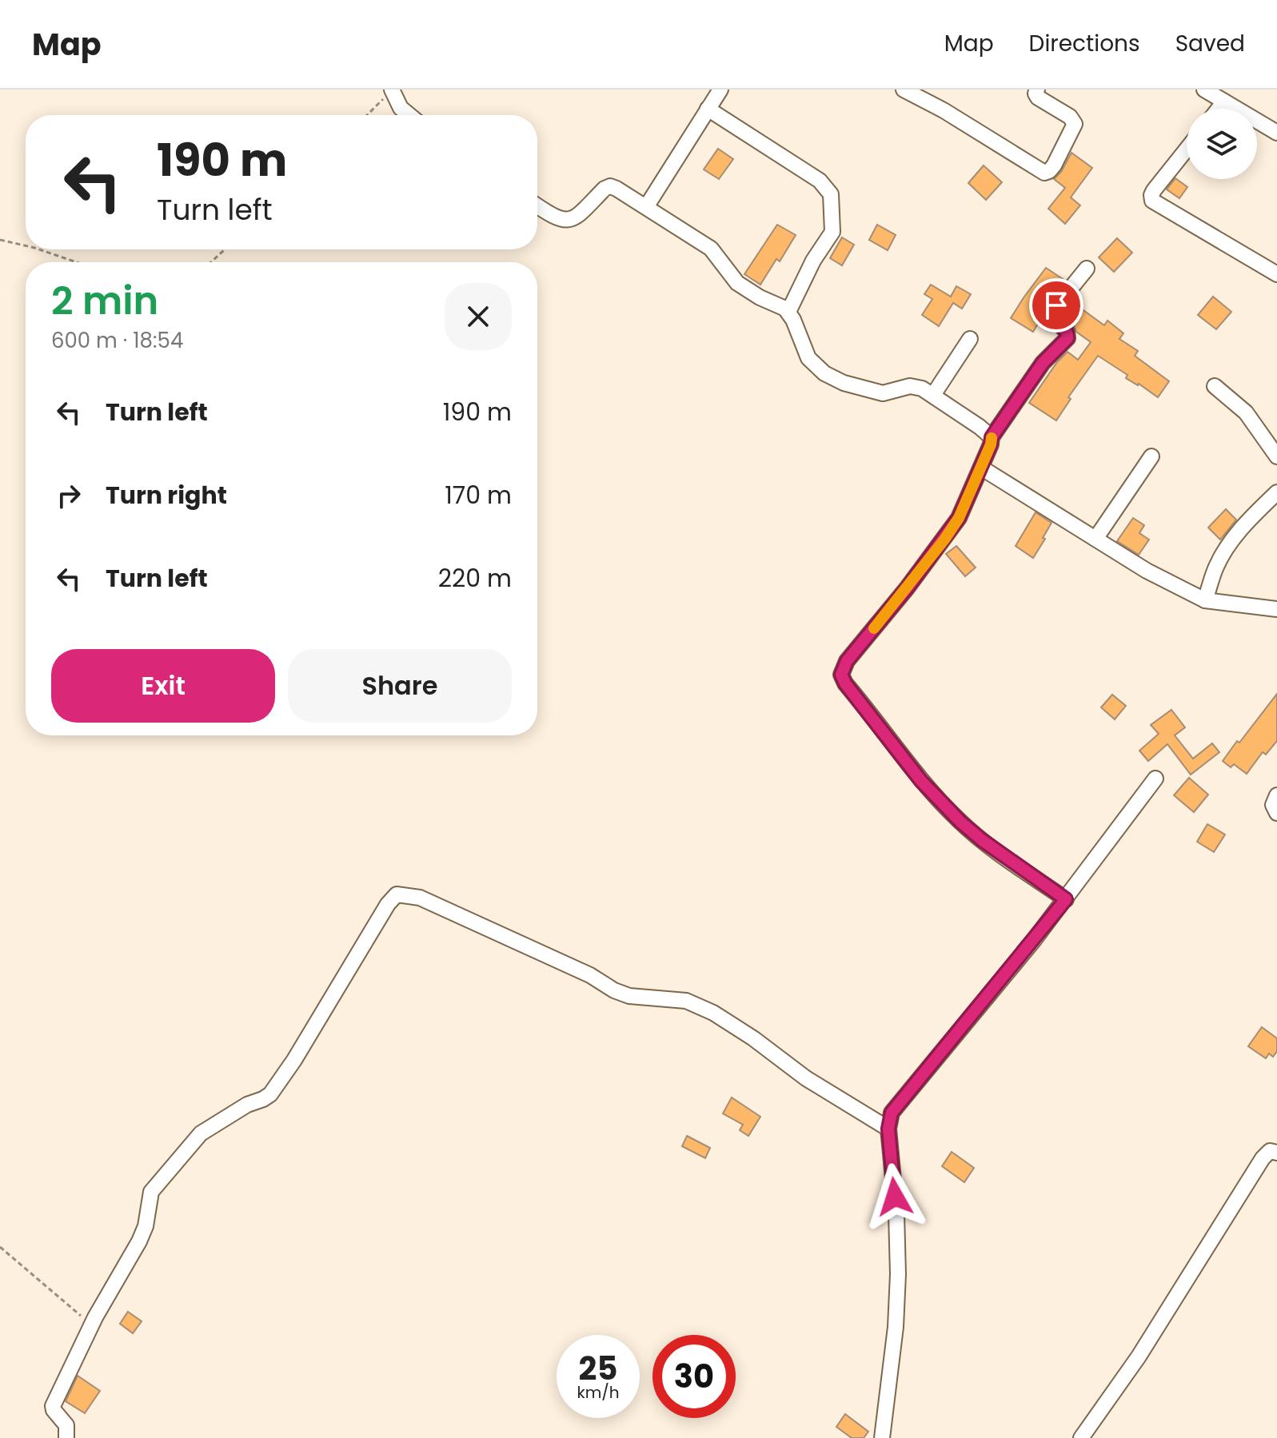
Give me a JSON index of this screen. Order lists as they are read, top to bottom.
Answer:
{
  "page": {
    "header": "Map",
    "nav": ["Map", "Directions", "Saved"],
    "turn": ["190 m", "Turn left"],
    "heading": ["2 min", "600 m · 18:54"],
    "list": [
      {
        "name": "Turn left",
        "value": "190 m"
      },
      {
        "name": "Turn right",
        "value": "170 m"
      },
      {
        "name": "Turn left",
        "value": "220 m"
      }
    ],
    "buttons": ["Exit", "Share"],
    "speed": "25 km/h",
    "limit": "30"
  }
}
